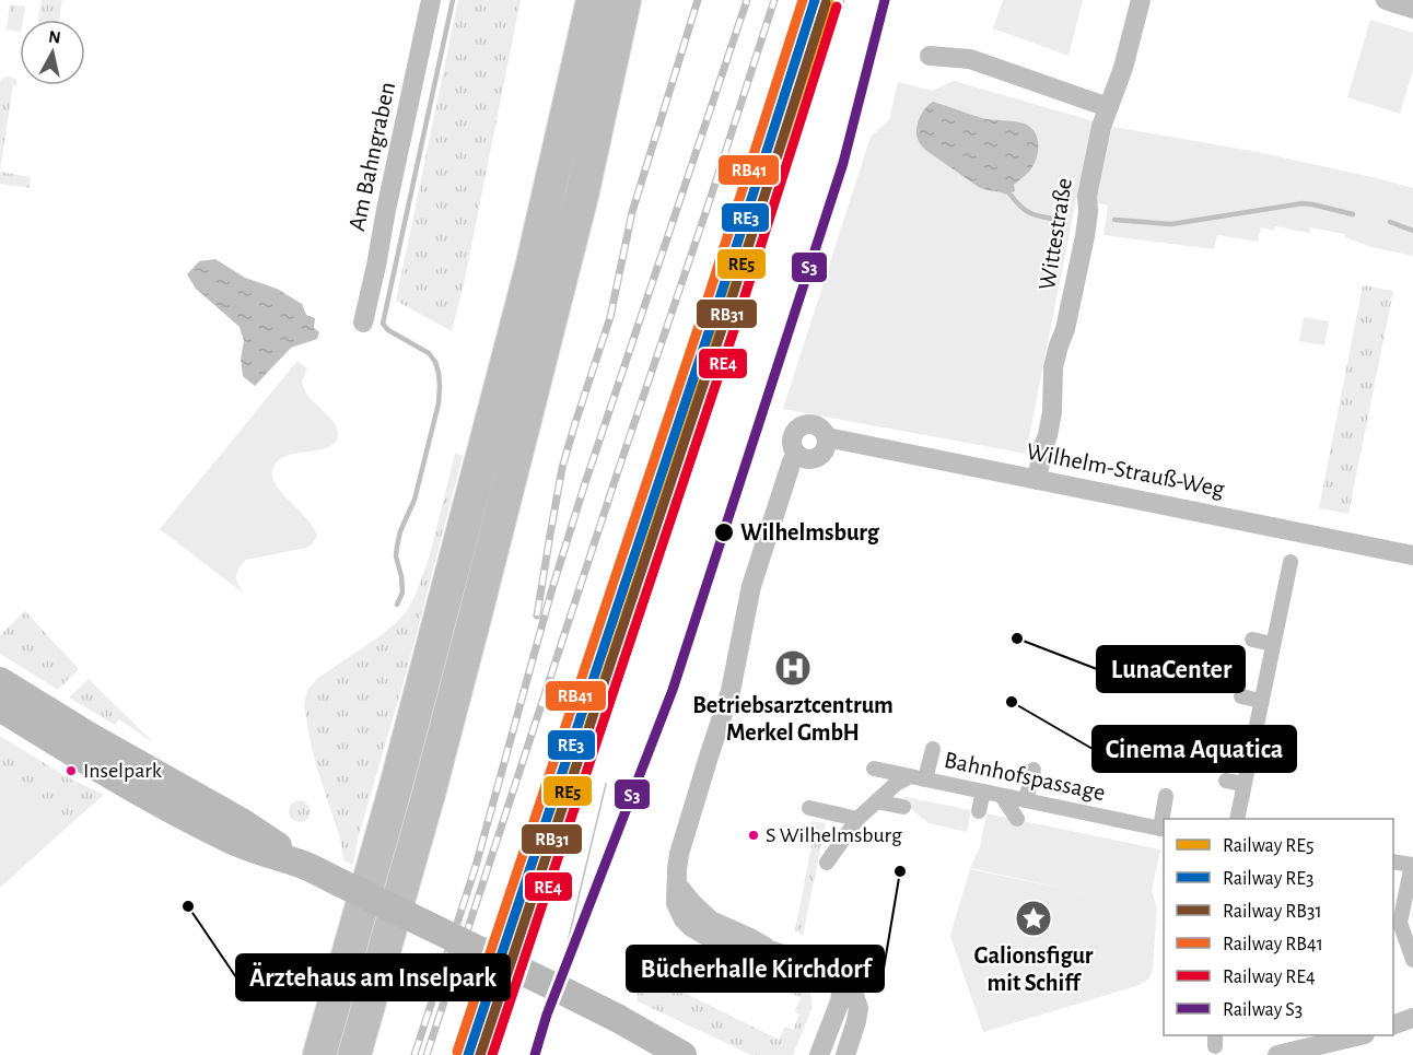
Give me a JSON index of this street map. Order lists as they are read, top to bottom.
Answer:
{
  "streets": {
    "street": [
      "Am Bahngraben",
      "Wittestraße",
      "Wilhelm-Strauß-Weg",
      "Bahnhofspassage"
    ]
  },
  "crossings": [
    ["Wittestraße", "Wilhelm-Strauß-Weg"]
  ],
  "places": {
    "other": [
      "Wilhelmsburg",
      "LunaCenter",
      "Cinema Aquatica",
      "Inselpark",
      "S Wilhelmsburg",
      "Bücherhalle Kirchdorf",
      "Ärztehaus am Inselpark"
    ],
    "hospital": ["Betriebsarztcentrum Merkel GmbH"],
    "place": ["Galionsfigur mit Schiff"]
  },
  "lines": [
    "rail line RE5",
    "rail line RE3",
    "rail line RB41",
    "rail line S3",
    "rail line RB31",
    "rail line RE4"
  ],
  "legend": [
    "Railway RE5",
    "Railway RE3",
    "Railway RB31",
    "Railway RB41",
    "Railway RE4",
    "Railway S3"
  ],
  "north": "top"
}
